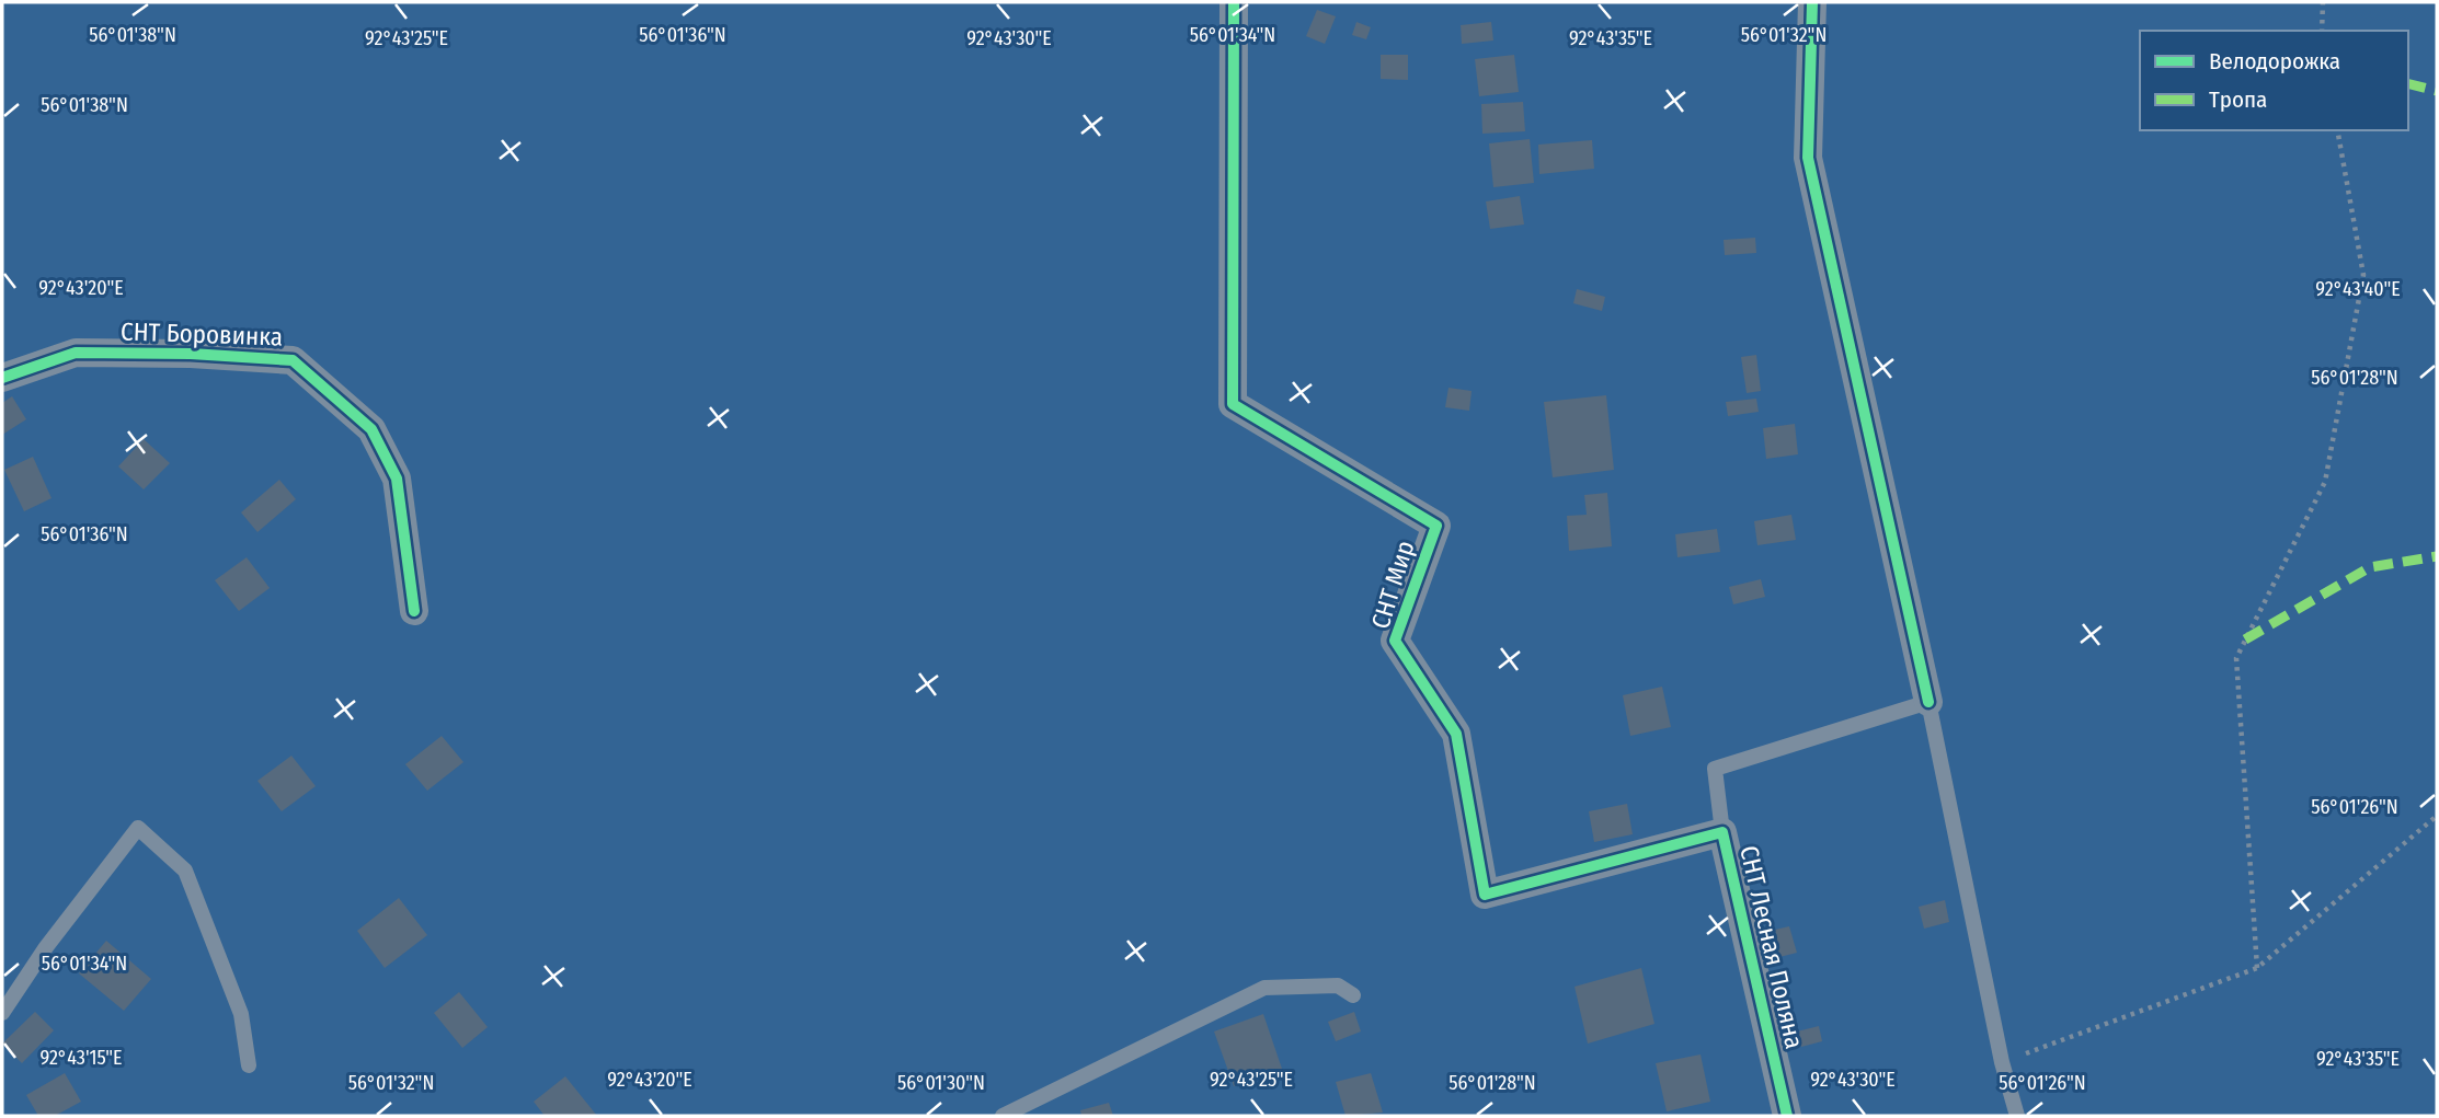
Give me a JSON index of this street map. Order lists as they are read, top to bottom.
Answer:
{
  "streets": {
    "street": ["СНТ Боровинка", "СНТ Мир", "СНТ Лесная Поляна"]
  },
  "crossings": [
    ["СНТ Мир", "СНТ Лесная Поляна"]
  ],
  "legend": ["Велодорожка", "Тропа"],
  "coordinates": [
    "56°01'38\"N",
    "56°01'36\"N",
    "56°01'34\"N",
    "56°01'32\"N",
    "92°43'25\"E",
    "92°43'30\"E",
    "92°43'35\"E",
    "92°43'20\"E",
    "92°43'40\"E",
    "56°01'28\"N",
    "56°01'26\"N",
    "92°43'15\"E",
    "56°01'30\"N"
  ]
}
